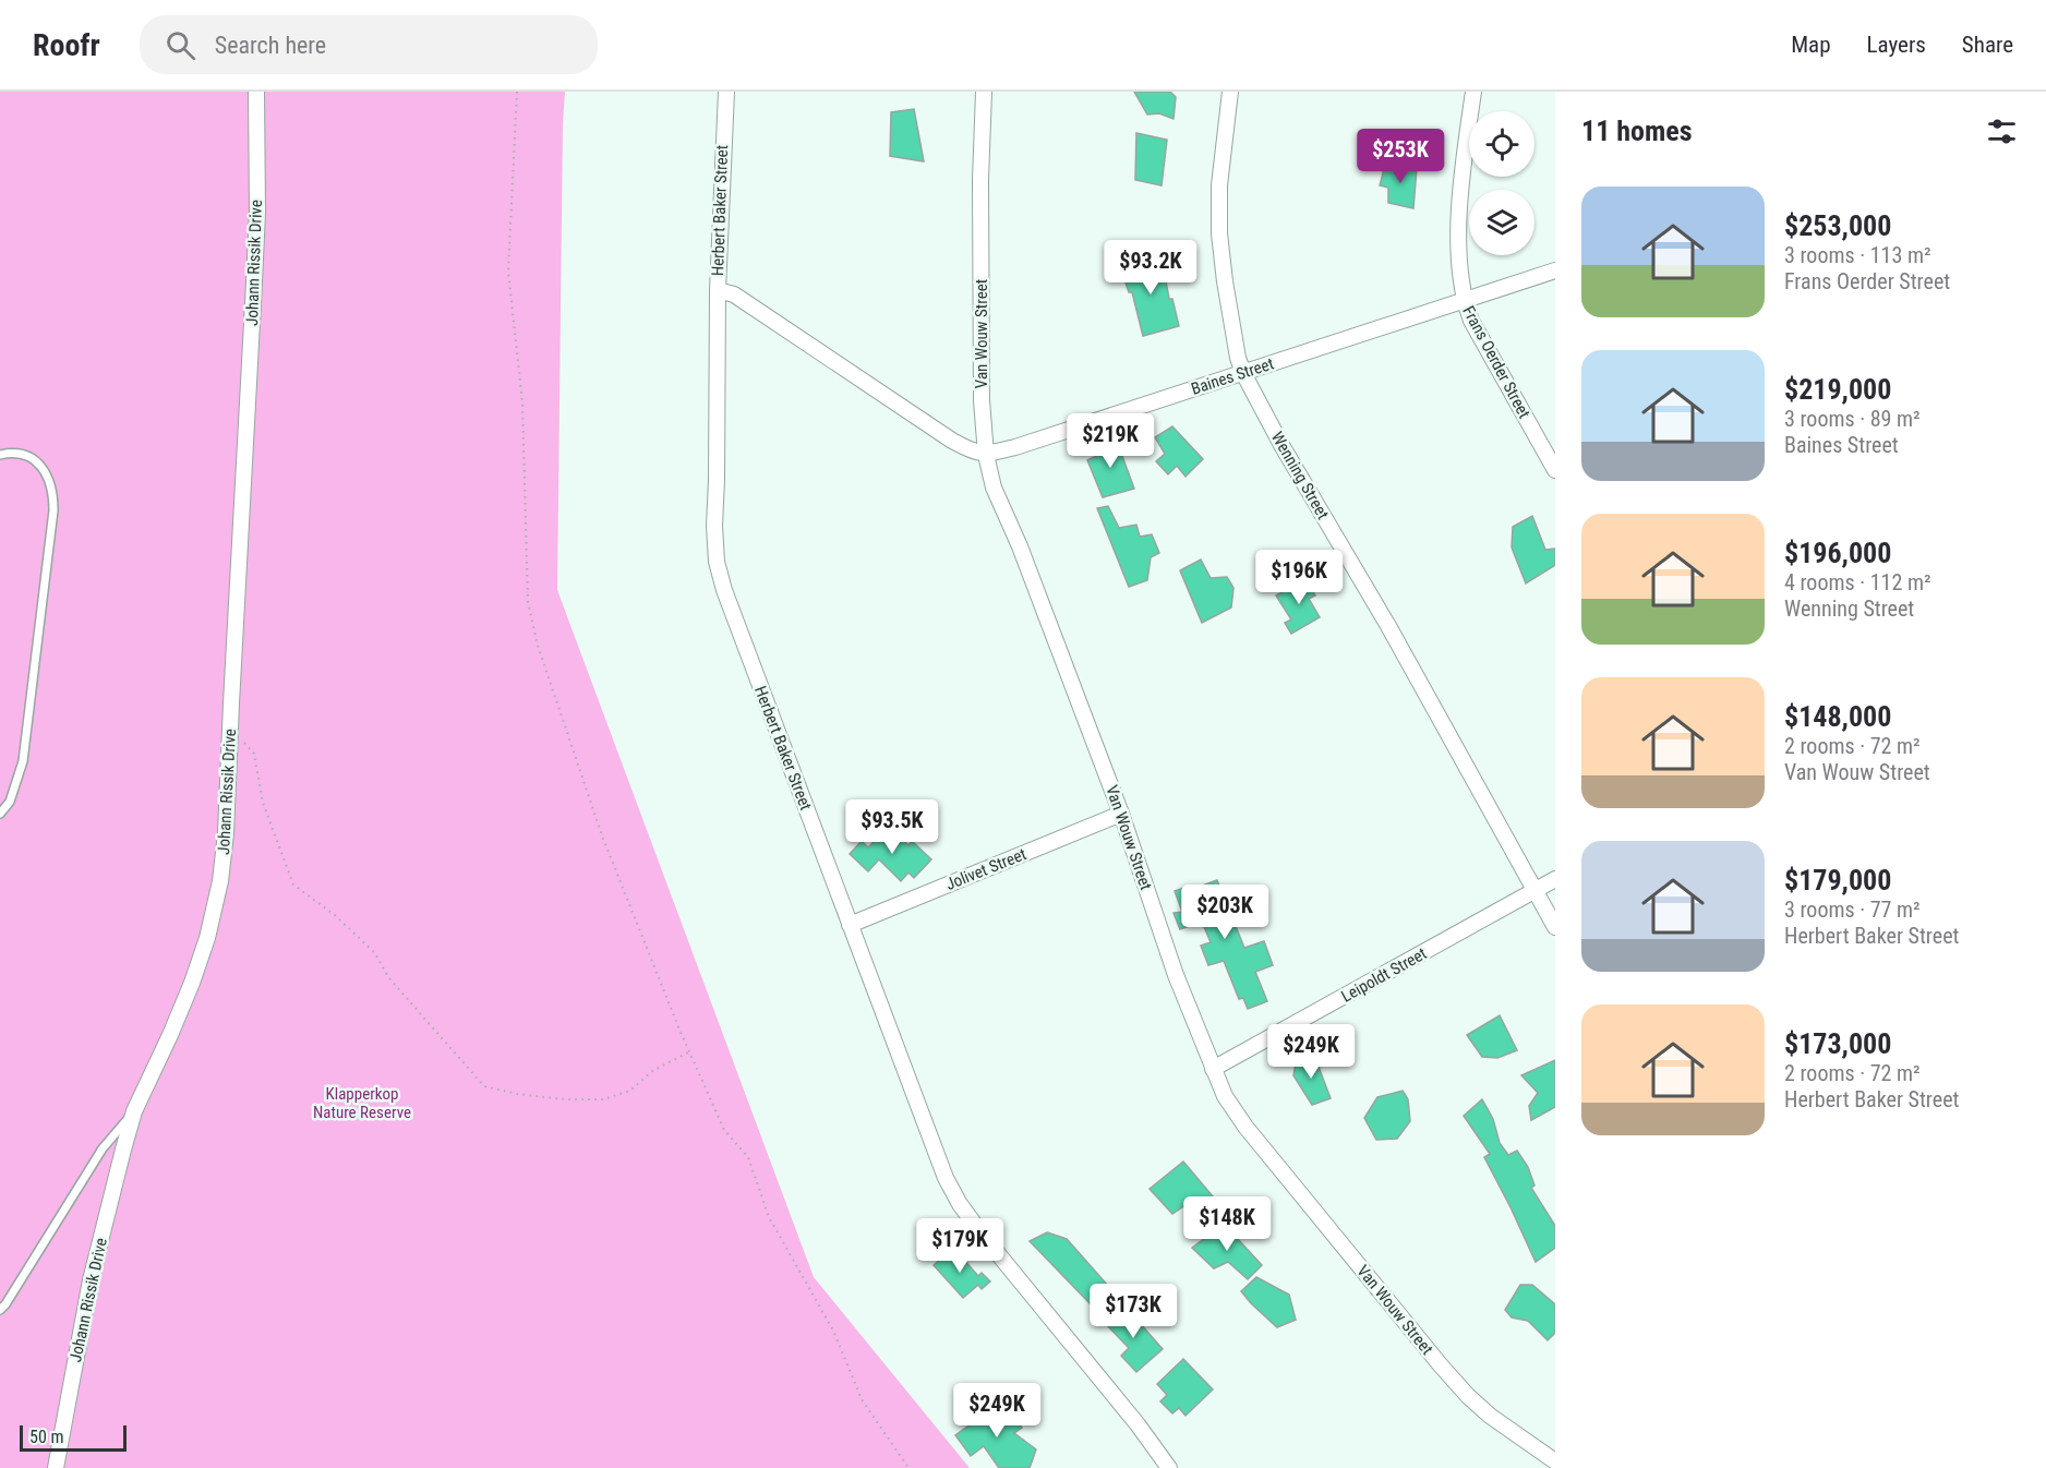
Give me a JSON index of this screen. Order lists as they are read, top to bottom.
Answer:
{
  "streets": {
    "street": [
      "Herbert Baker Street",
      "Johann Rissik Drive",
      "Van Wouw Street",
      "Frans Oerder Street",
      "Baines Street",
      "Wenning Street",
      "Jolivet Street",
      "Leipoldt Street"
    ]
  },
  "crossings": [
    ["Herbert Baker Street", "Jolivet Street"],
    ["Van Wouw Street", "Baines Street"],
    ["Van Wouw Street", "Jolivet Street"],
    ["Van Wouw Street", "Leipoldt Street"],
    ["Frans Oerder Street", "Baines Street"],
    ["Baines Street", "Wenning Street"],
    ["Wenning Street", "Leipoldt Street"]
  ],
  "parks": ["Klapperkop Nature Reserve"],
  "scale_bar": "50 m",
  "page": {
    "header": "Roofr",
    "search": "Search here",
    "nav": ["Map", "Layers", "Share"],
    "heading": "11 homes",
    "price": [
      "$253K",
      "$93.2K",
      "$219K",
      "$196K",
      "$93.5K",
      "$203K",
      "$249K",
      "$148K",
      "$179K",
      "$173K",
      "$249K"
    ],
    "list": [
      {
        "name": "$253,000",
        "note": "3 rooms · 113 m² · Frans Oerder Street"
      },
      {
        "name": "$219,000",
        "note": "3 rooms · 89 m² · Baines Street"
      },
      {
        "name": "$196,000",
        "note": "4 rooms · 112 m² · Wenning Street"
      },
      {
        "name": "$148,000",
        "note": "2 rooms · 72 m² · Van Wouw Street"
      },
      {
        "name": "$179,000",
        "note": "3 rooms · 77 m² · Herbert Baker Street"
      },
      {
        "name": "$173,000",
        "note": "2 rooms · 72 m² · Herbert Baker Street"
      }
    ],
    "scale": "50 m"
  }
}
